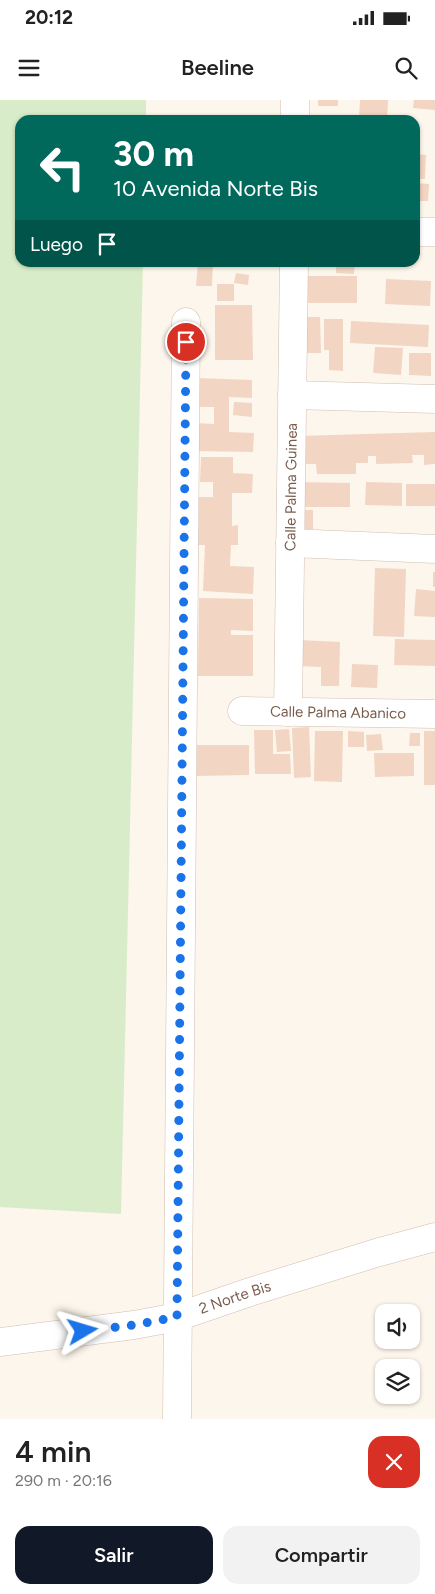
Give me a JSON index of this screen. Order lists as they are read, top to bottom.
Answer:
{
  "streets": {
    "street": ["Calle Palma Guinea", "Calle Palma Abanico", "2 Norte Bis"]
  },
  "crossings": [
    ["Calle Palma Guinea", "Calle Palma Abanico"]
  ],
  "page": {
    "status": "20:12",
    "header": "Beeline",
    "turn": ["30 m", "10 Avenida Norte Bis"],
    "then": "Luego",
    "heading": ["4 min", "290 m · 20:16"],
    "buttons": ["Salir", "Compartir"]
  }
}
